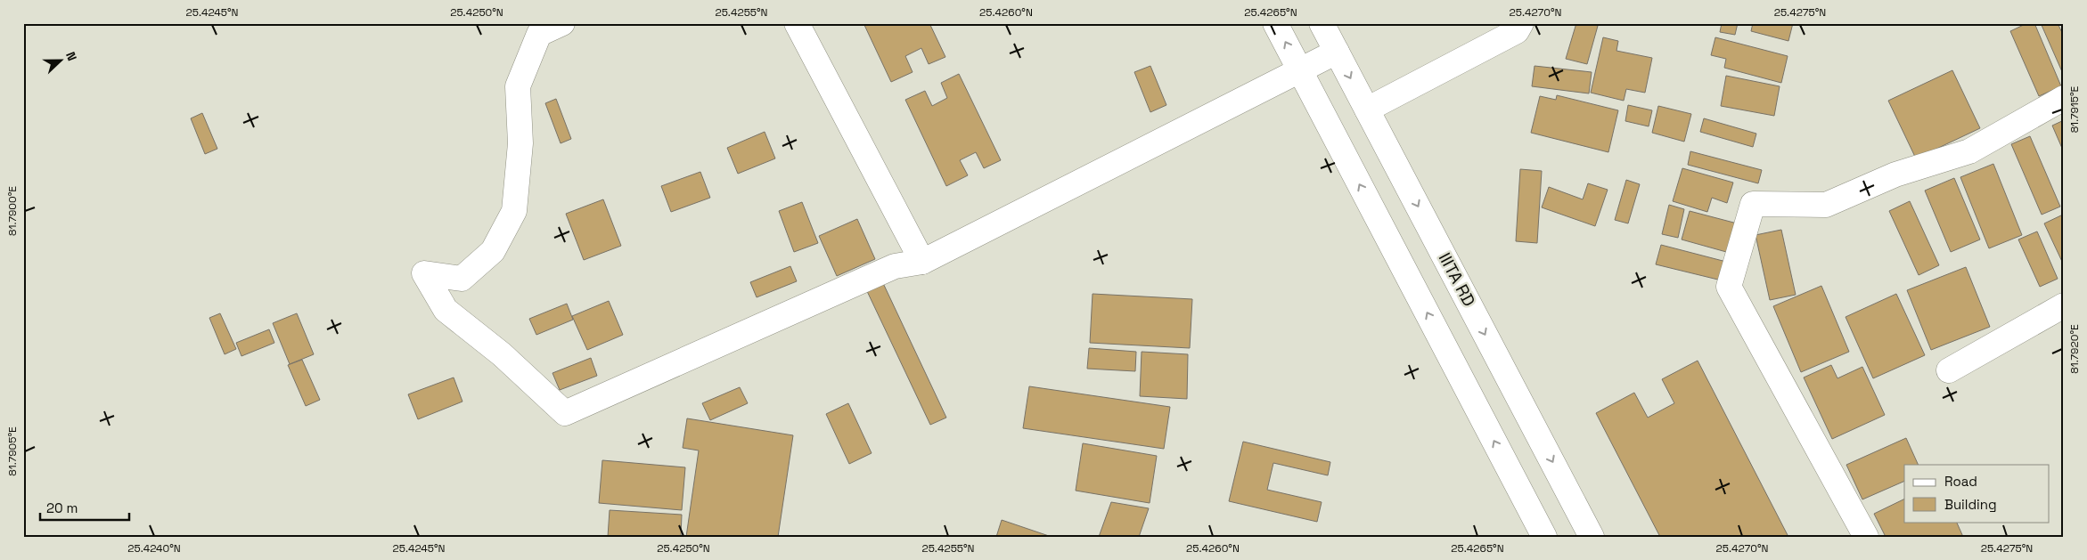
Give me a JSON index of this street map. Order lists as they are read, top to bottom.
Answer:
{
  "streets": {
    "street": ["IIITA RD"]
  },
  "legend": ["Road", "Building"],
  "scale_bar": "20 m",
  "north": "right",
  "coordinates": [
    "25.4245°N",
    "25.4250°N",
    "25.4255°N",
    "25.4260°N",
    "25.4265°N",
    "25.4270°N",
    "25.4275°N",
    "81.7915°E",
    "81.7900°E",
    "81.7920°E",
    "81.7905°E",
    "25.4240°N"
  ]
}
